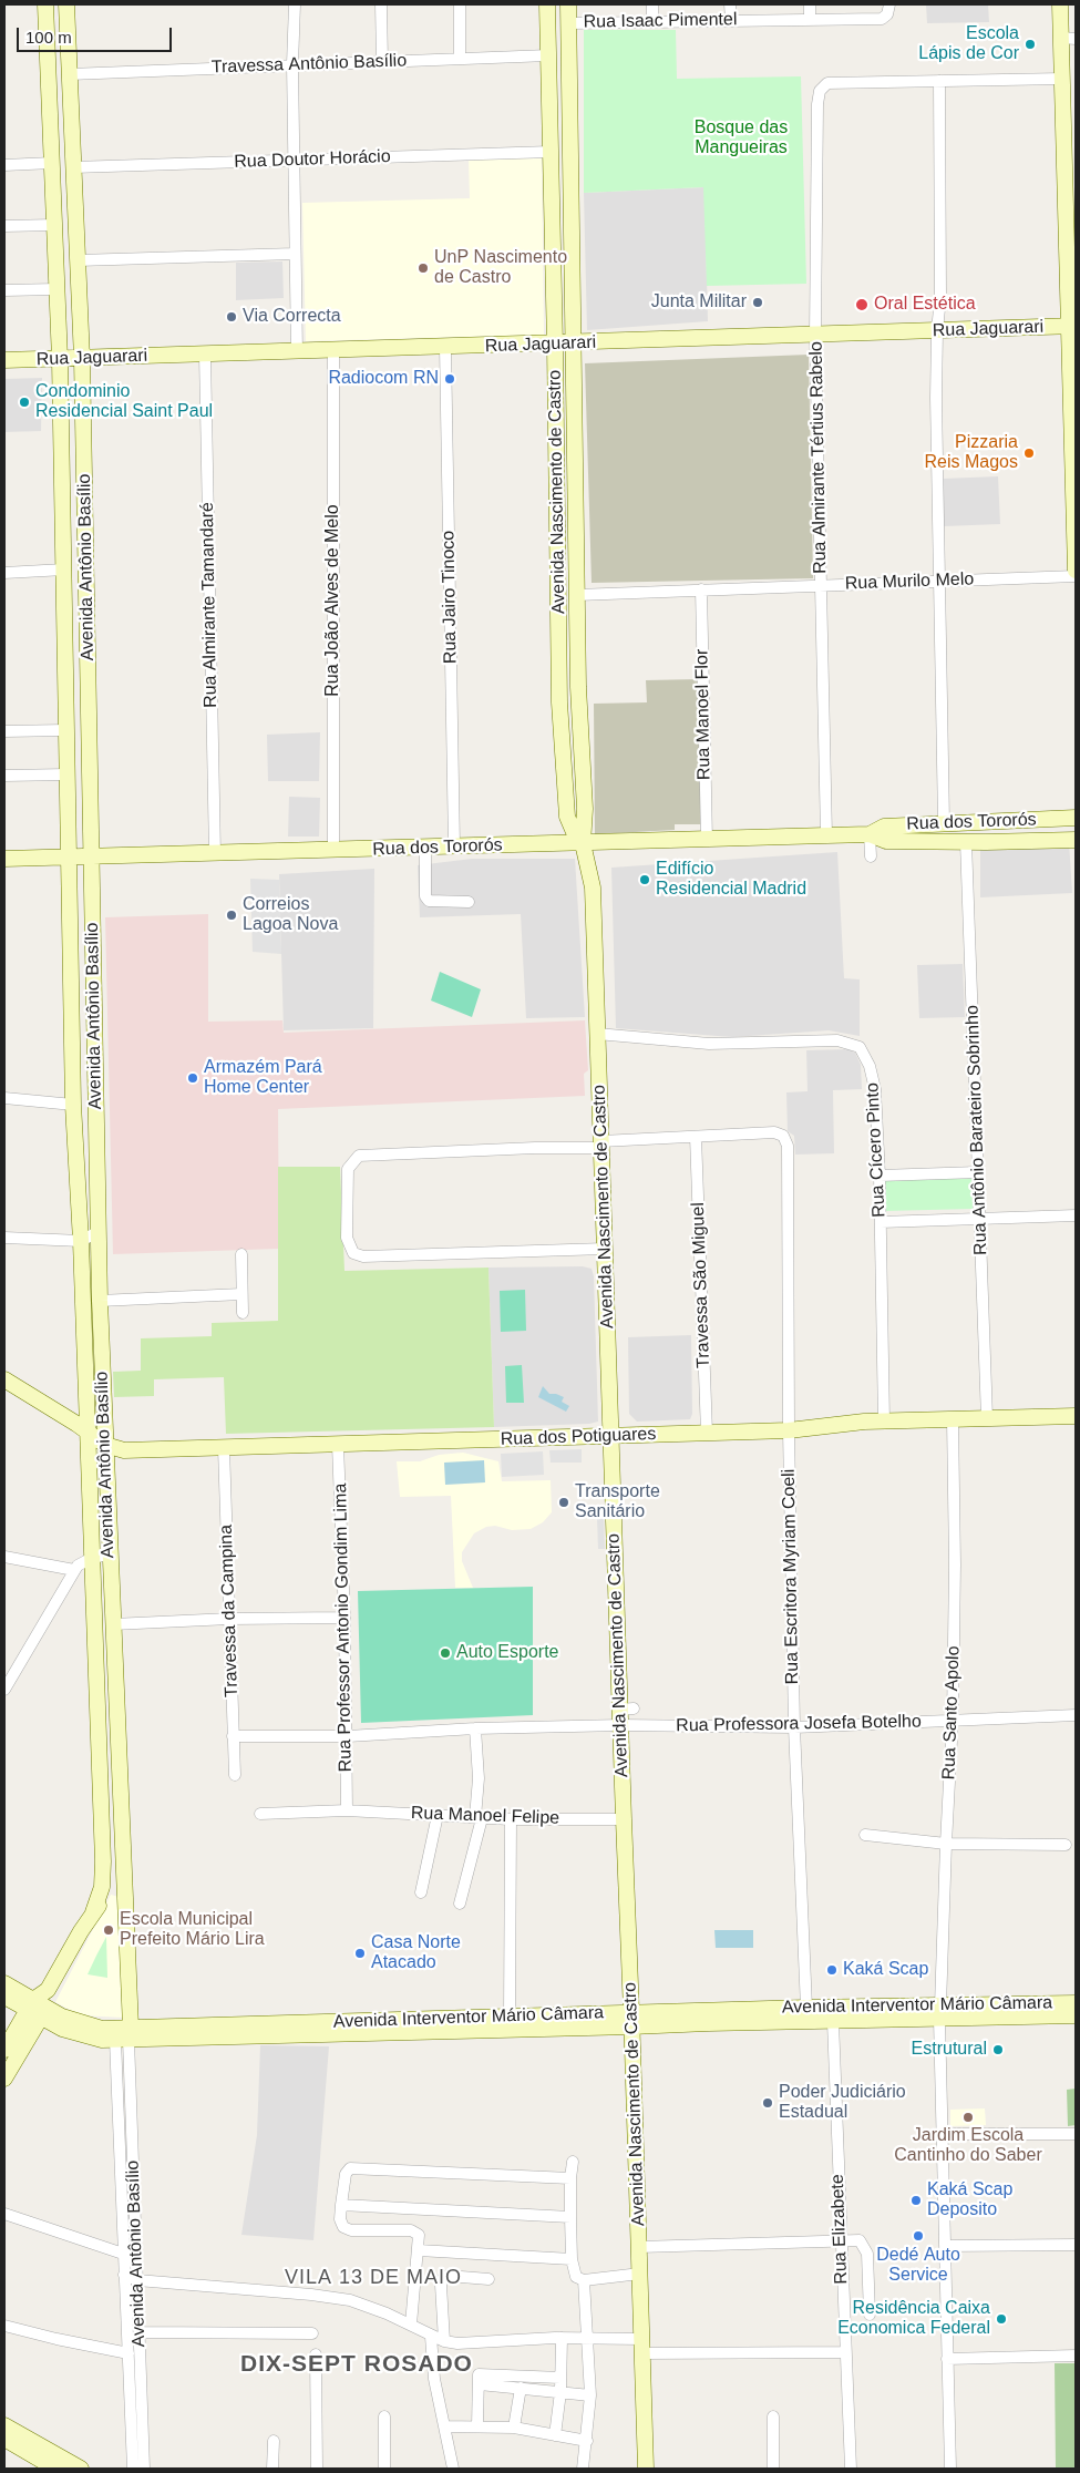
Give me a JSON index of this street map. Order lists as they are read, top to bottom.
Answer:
{
  "streets": {
    "main road": [
      "Rua Jaguarari",
      "Avenida Nascimento de Castro",
      "Avenida Antônio Basílio",
      "Rua dos Tororós",
      "Rua dos Potiguares",
      "Avenida Interventor Mário Câmara"
    ],
    "street": [
      "Rua Isaac Pimentel",
      "Travessa Antônio Basílio",
      "Rua Doutor Horácio",
      "Rua Almirante Tértius Rabelo",
      "Rua Murilo Melo",
      "Rua Jairo Tinoco",
      "Rua João Alves de Melo",
      "Rua Almirante Tamandaré",
      "Rua Manoel Flor",
      "Rua Antônio Barateiro Sobrinho",
      "Rua Cícero Pinto",
      "Travessa São Miguel",
      "Rua Escritora Myriam Coeli",
      "Travessa da Campina",
      "Rua Professor Antonio Gondim Lima",
      "Rua Santo Apolo",
      "Rua Professora Josefa Botelho",
      "Rua Manoel Felipe",
      "Rua Elizabete"
    ]
  },
  "crossings": [
    ["Rua Isaac Pimentel", "Avenida Nascimento de Castro"],
    ["Travessa Antônio Basílio", "Avenida Nascimento de Castro"],
    ["Travessa Antônio Basílio", "Avenida Antônio Basílio"],
    ["Rua Doutor Horácio", "Avenida Nascimento de Castro"],
    ["Rua Doutor Horácio", "Avenida Antônio Basílio"],
    ["Rua Jaguarari", "Rua Almirante Tértius Rabelo"],
    ["Rua Jaguarari", "Avenida Nascimento de Castro"],
    ["Rua Jaguarari", "Avenida Antônio Basílio"],
    ["Rua Jaguarari", "Rua Jairo Tinoco"],
    ["Rua Jaguarari", "Rua João Alves de Melo"],
    ["Rua Jaguarari", "Rua Almirante Tamandaré"],
    ["Rua Almirante Tértius Rabelo", "Rua Murilo Melo"],
    ["Rua Almirante Tértius Rabelo", "Rua dos Tororós"],
    ["Avenida Nascimento de Castro", "Rua Murilo Melo"],
    ["Avenida Nascimento de Castro", "Rua dos Tororós"],
    ["Avenida Nascimento de Castro", "Rua Cícero Pinto"],
    ["Avenida Nascimento de Castro", "Rua dos Potiguares"],
    ["Avenida Nascimento de Castro", "Rua Professora Josefa Botelho"],
    ["Avenida Nascimento de Castro", "Rua Manoel Felipe"],
    ["Avenida Nascimento de Castro", "Avenida Interventor Mário Câmara"],
    ["Avenida Antônio Basílio", "Rua dos Tororós"],
    ["Avenida Antônio Basílio", "Rua dos Potiguares"],
    ["Avenida Antônio Basílio", "Avenida Interventor Mário Câmara"],
    ["Rua Murilo Melo", "Rua Manoel Flor"],
    ["Rua Jairo Tinoco", "Rua dos Tororós"],
    ["Rua João Alves de Melo", "Rua dos Tororós"],
    ["Rua Almirante Tamandaré", "Rua dos Tororós"],
    ["Rua Manoel Flor", "Rua dos Tororós"],
    ["Rua dos Tororós", "Rua Antônio Barateiro Sobrinho"],
    ["Rua Antônio Barateiro Sobrinho", "Rua dos Potiguares"],
    ["Rua Cícero Pinto", "Rua dos Potiguares"],
    ["Travessa São Miguel", "Rua dos Potiguares"],
    ["Travessa São Miguel", "Rua Escritora Myriam Coeli"],
    ["Rua dos Potiguares", "Rua Escritora Myriam Coeli"],
    ["Rua dos Potiguares", "Travessa da Campina"],
    ["Rua dos Potiguares", "Rua Professor Antonio Gondim Lima"],
    ["Rua dos Potiguares", "Rua Santo Apolo"],
    ["Rua Escritora Myriam Coeli", "Rua Professora Josefa Botelho"],
    ["Rua Escritora Myriam Coeli", "Avenida Interventor Mário Câmara"],
    ["Travessa da Campina", "Rua Professora Josefa Botelho"],
    ["Rua Professor Antonio Gondim Lima", "Rua Professora Josefa Botelho"],
    ["Rua Professor Antonio Gondim Lima", "Rua Manoel Felipe"],
    ["Rua Santo Apolo", "Rua Professora Josefa Botelho"],
    ["Rua Santo Apolo", "Avenida Interventor Mário Câmara"],
    ["Avenida Interventor Mário Câmara", "Rua Elizabete"]
  ],
  "districts": ["VILA 13 DE MAIO", "DIX-SEPT ROSADO"],
  "parks": ["Bosque das Mangueiras"],
  "places": [
    "Escola Lápis de Cor",
    "UnP Nascimento de Castro",
    "Junta Militar",
    "Oral Estética",
    "Via Correcta",
    "Radiocom RN",
    "Condominio Residencial Saint Paul",
    "Pizzaria Reis Magos",
    "Edifício Residencial Madrid",
    "Correios Lagoa Nova",
    "Armazém Pará Home Center",
    "Transporte Sanitário",
    "Auto Esporte",
    "Escola Municipal Prefeito Mário Lira",
    "Casa Norte Atacado",
    "Kaká Scap",
    "Estrutural",
    "Poder Judiciário Estadual",
    "Jardim Escola Cantinho do Saber",
    "Kaká Scap Deposito",
    "Dedé Auto Service",
    "Residência Caixa Economica Federal"
  ],
  "scale_bar": "100 m"
}
